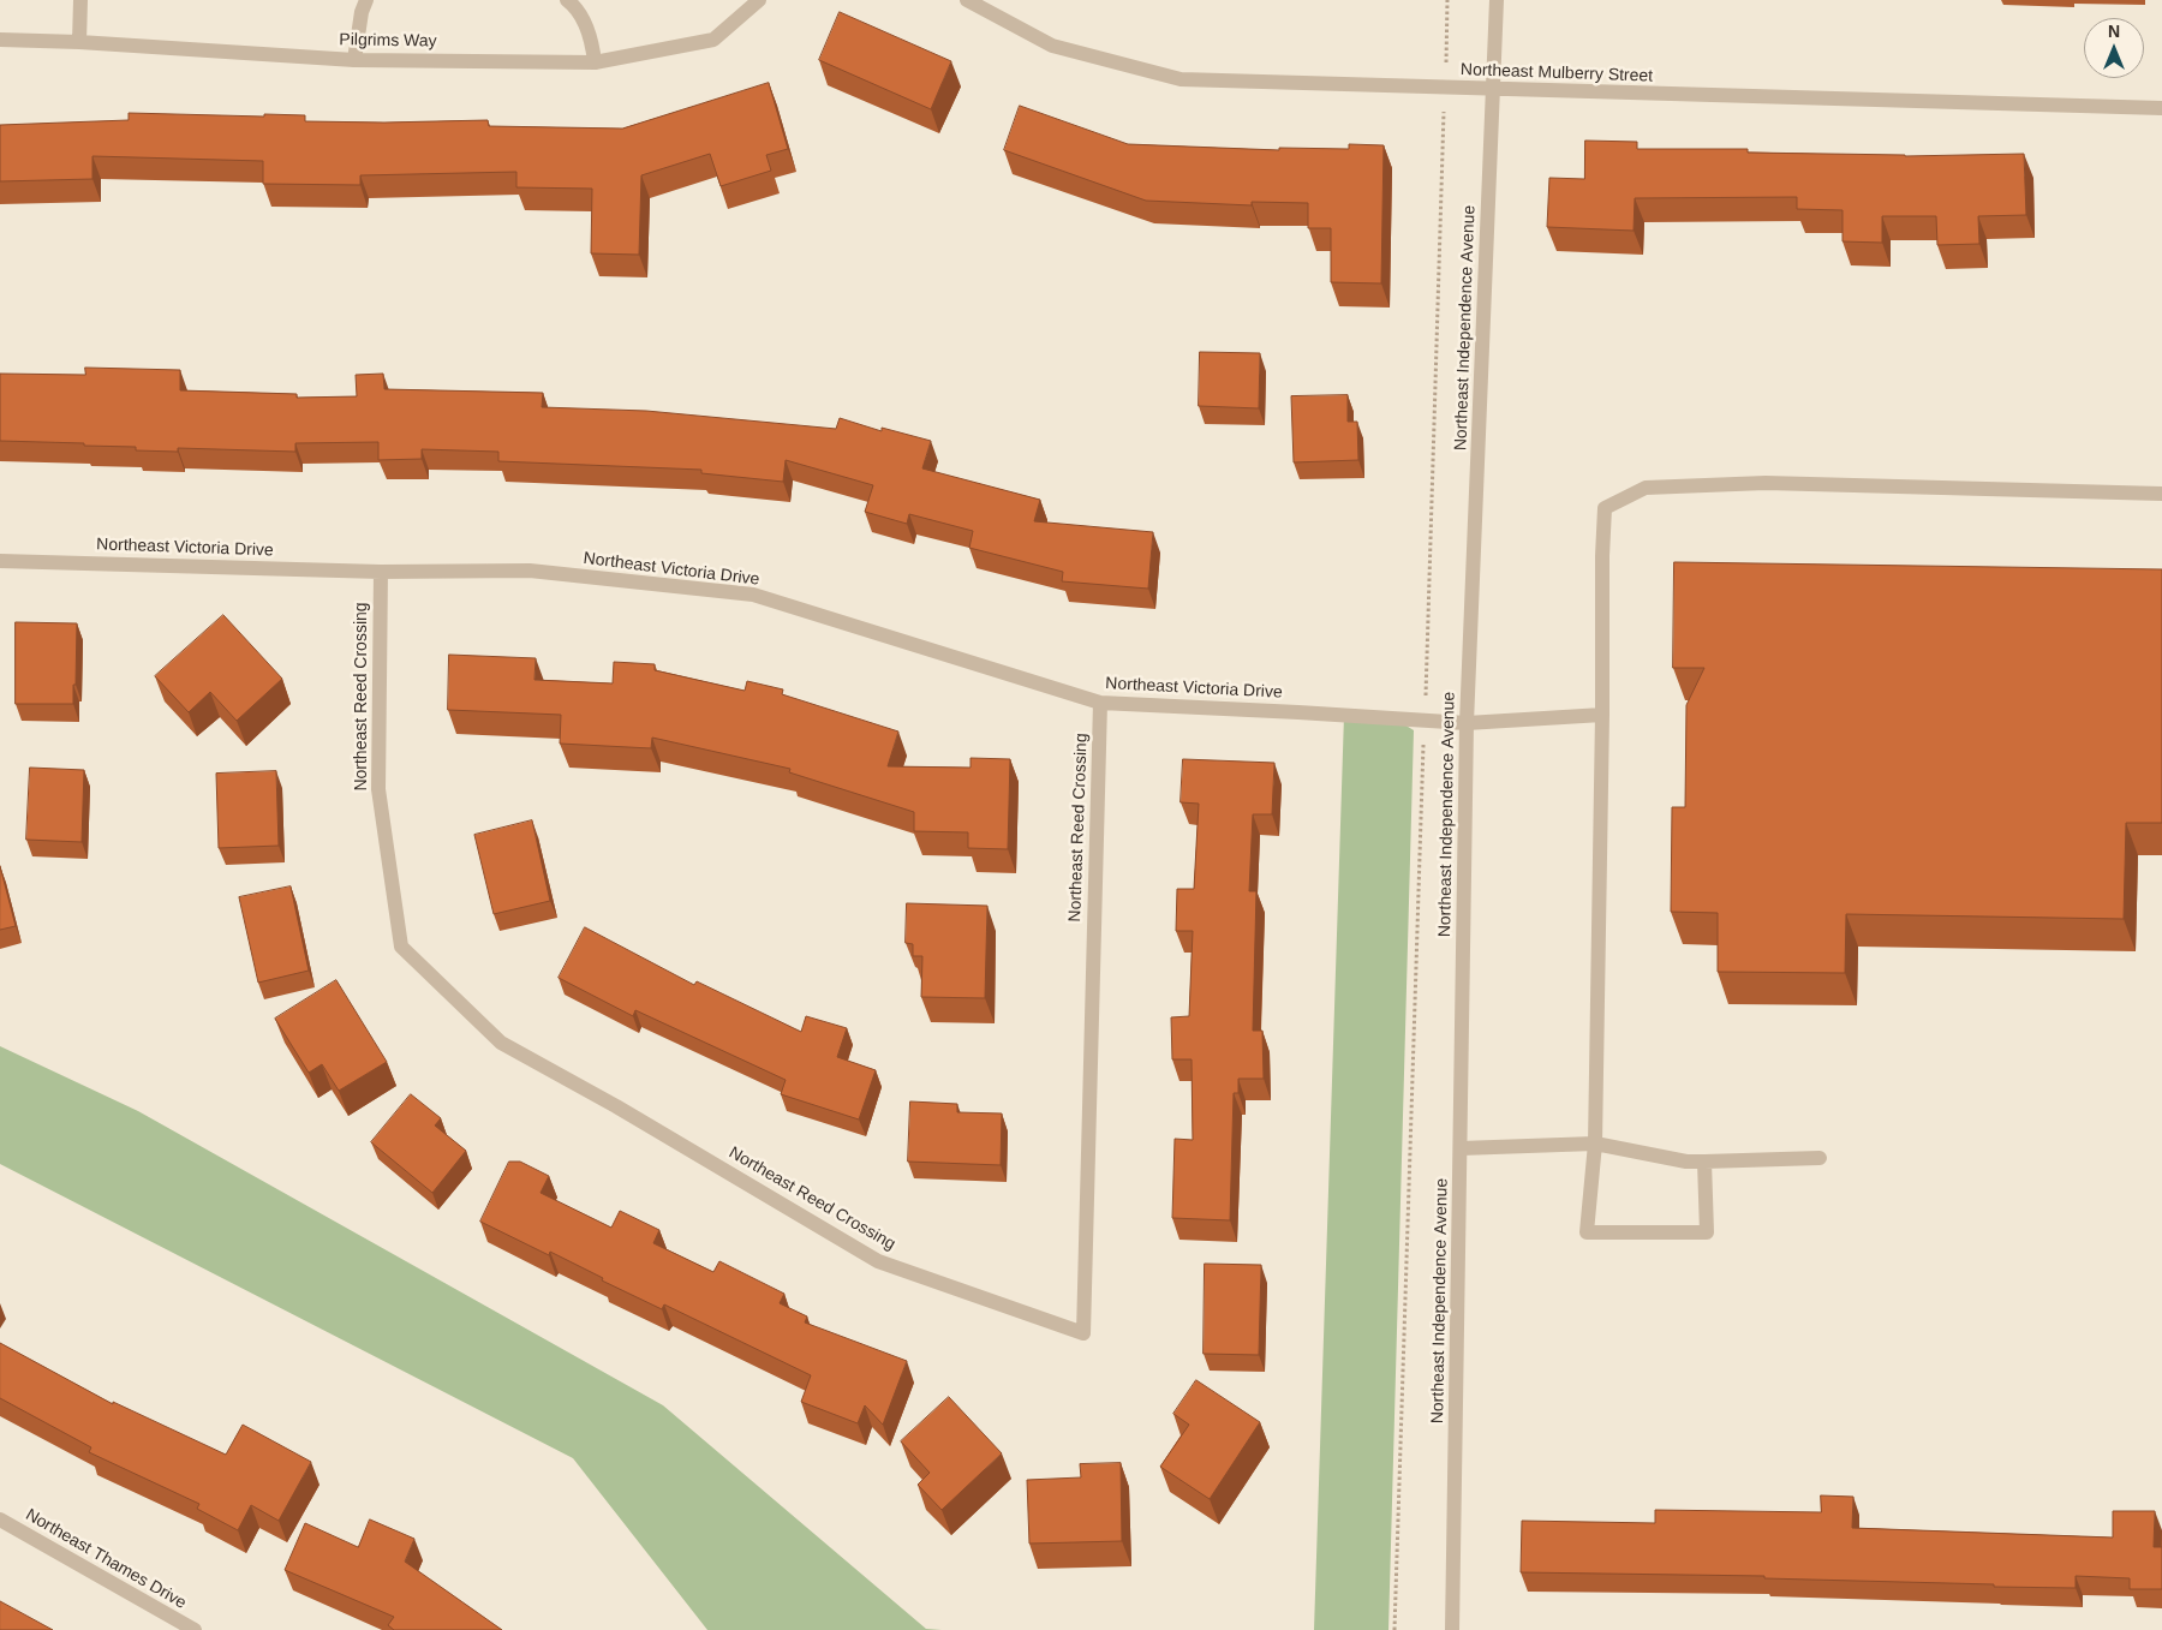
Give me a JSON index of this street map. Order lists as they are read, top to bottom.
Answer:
{
  "streets": {
    "street": [
      "Pilgrims Way",
      "Northeast Mulberry Street",
      "Northeast Independence Avenue",
      "Northeast Victoria Drive",
      "Northeast Reed Crossing",
      "Northeast Thames Drive"
    ]
  },
  "crossings": [
    ["Northeast Mulberry Street", "Northeast Independence Avenue"],
    ["Northeast Independence Avenue", "Northeast Victoria Drive"],
    ["Northeast Victoria Drive", "Northeast Reed Crossing"]
  ],
  "north": "top"
}
